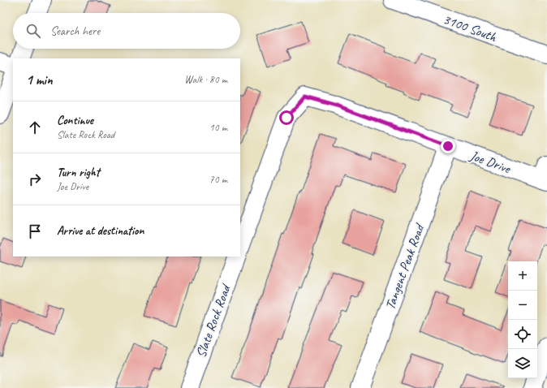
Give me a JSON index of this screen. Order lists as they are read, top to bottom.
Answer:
{
  "streets": {
    "street": [
      "3100 South",
      "Joe Drive",
      "Tangent Peak Road",
      "Slate Rock Road"
    ]
  },
  "crossings": [
    ["Joe Drive", "Tangent Peak Road"]
  ],
  "page": {
    "search": "Search here",
    "heading": ["1 min", "Walk · 80 m"],
    "list": [
      ["Continue", "Slate Rock Road", "10 m"],
      ["Turn right", "Joe Drive", "70 m"],
      "Arrive at destination"
    ],
    "map_buttons": ["+", "−"]
  }
}
